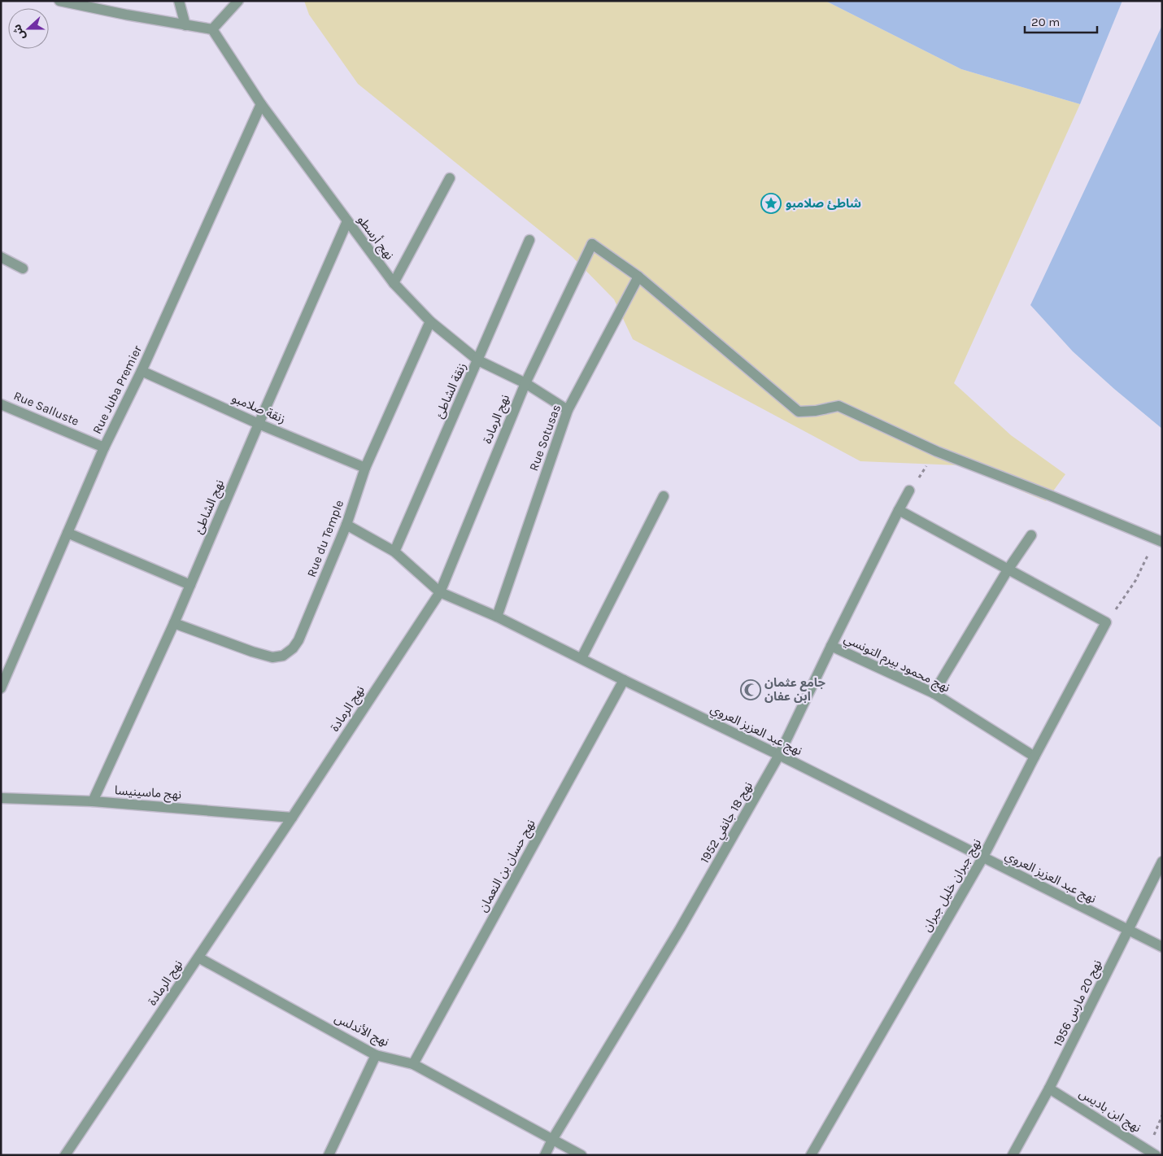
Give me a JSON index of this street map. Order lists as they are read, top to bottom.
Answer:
{
  "streets": {
    "street": [
      "نهج أرسطو",
      "Rue Juba Premier",
      "زنقة الشاطئ",
      "Rue Salluste",
      "زنقة صلامبو",
      "نهج الرمادة",
      "Rue Sotusas",
      "نهج الشاطئ",
      "Rue du Temple",
      "نهج محمود بيرم التونسي",
      "نهج عبد العزيز العروي",
      "نهج ماسينيسا",
      "نهج 18 جانفي 1952",
      "نهج حسان بن النعمان",
      "نهج جبران خليل جبران",
      "نهج 20 مارس 1956",
      "نهج الأندلس",
      "نهج ابن باديس"
    ]
  },
  "crossings": [
    ["نهج أرسطو", "Rue Juba Premier"],
    ["نهج أرسطو", "زنقة الشاطئ"],
    ["نهج أرسطو", "نهج الرمادة"],
    ["نهج أرسطو", "Rue Sotusas"],
    ["نهج أرسطو", "نهج الشاطئ"],
    ["نهج أرسطو", "Rue du Temple"],
    ["Rue Juba Premier", "Rue Salluste"],
    ["Rue Juba Premier", "زنقة صلامبو"],
    ["زنقة الشاطئ", "نهج عبد العزيز العروي"],
    ["زنقة صلامبو", "نهج الشاطئ"],
    ["زنقة صلامبو", "Rue du Temple"],
    ["نهج الرمادة", "Rue Sotusas"],
    ["نهج الرمادة", "نهج عبد العزيز العروي"],
    ["نهج الرمادة", "نهج ماسينيسا"],
    ["نهج الرمادة", "نهج الأندلس"],
    ["Rue Sotusas", "نهج عبد العزيز العروي"],
    ["نهج الشاطئ", "Rue du Temple"],
    ["نهج الشاطئ", "نهج ماسينيسا"],
    ["Rue du Temple", "نهج عبد العزيز العروي"],
    ["نهج محمود بيرم التونسي", "نهج 18 جانفي 1952"],
    ["نهج محمود بيرم التونسي", "نهج جبران خليل جبران"],
    ["نهج عبد العزيز العروي", "نهج 18 جانفي 1952"],
    ["نهج عبد العزيز العروي", "نهج حسان بن النعمان"],
    ["نهج عبد العزيز العروي", "نهج جبران خليل جبران"],
    ["نهج عبد العزيز العروي", "نهج 20 مارس 1956"],
    ["نهج 18 جانفي 1952", "نهج الأندلس"],
    ["نهج حسان بن النعمان", "نهج الأندلس"],
    ["نهج 20 مارس 1956", "نهج ابن باديس"]
  ],
  "places": {
    "place": ["شاطئ صلامبو"],
    "mosque": ["جامع عثمان ابن عفان"]
  },
  "scale_bar": "20 m",
  "north": "left"
}
